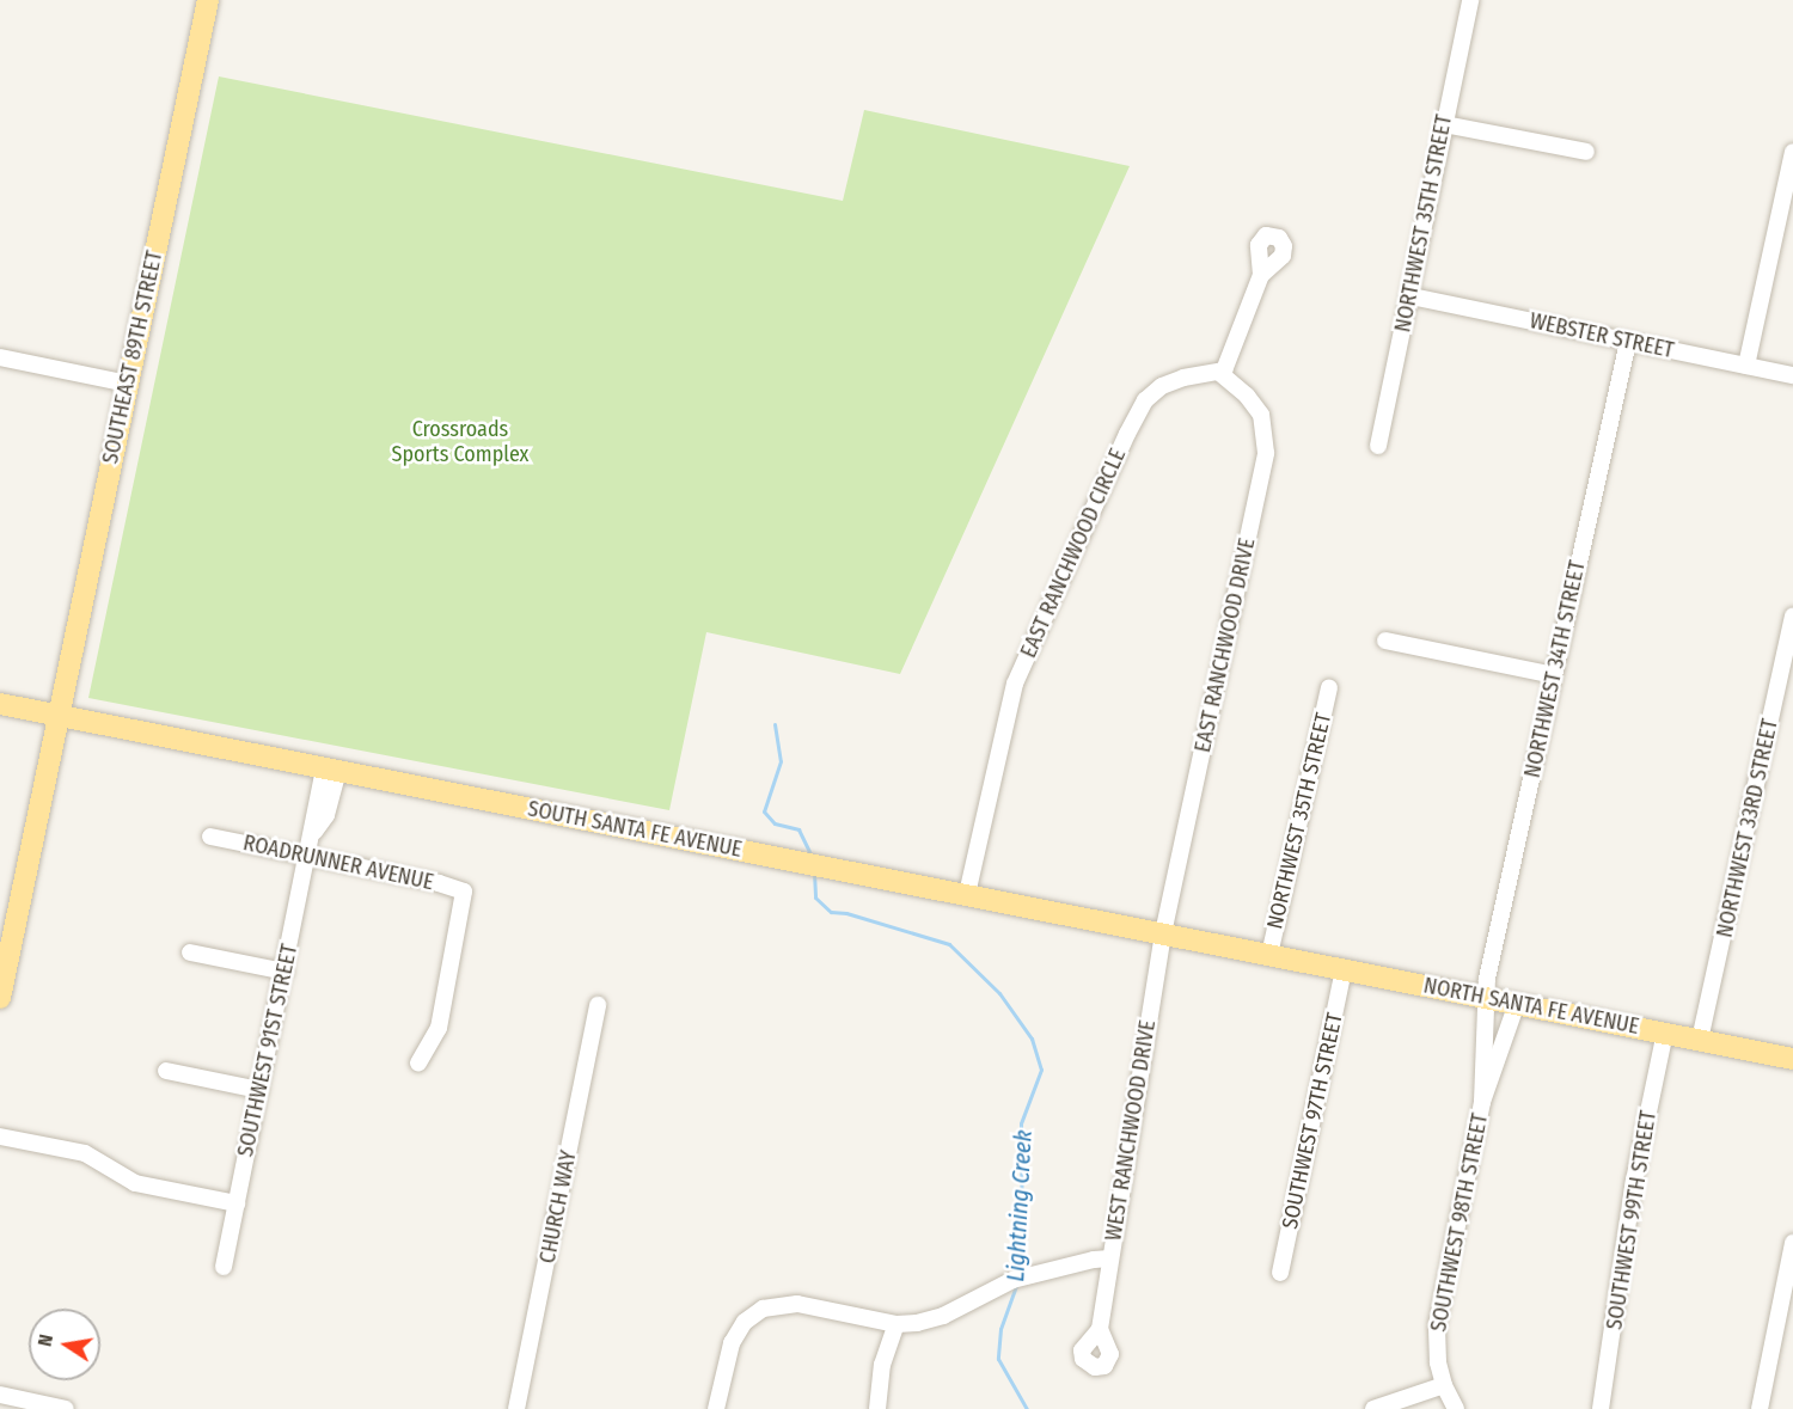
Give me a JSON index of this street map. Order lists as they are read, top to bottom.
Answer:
{
  "streets": {
    "main road": ["SOUTHEAST 89TH STREET", "SOUTH SANTA FE AVENUE", "NORTH SANTA FE AVENUE"],
    "street": [
      "NORTHWEST 35TH STREET",
      "WEBSTER STREET",
      "EAST RANCHWOOD CIRCLE",
      "EAST RANCHWOOD DRIVE",
      "NORTHWEST 34TH STREET",
      "NORTHWEST 33RD STREET",
      "ROADRUNNER AVENUE",
      "SOUTHWEST 91ST STREET",
      "SOUTHWEST 97TH STREET",
      "WEST RANCHWOOD DRIVE",
      "CHURCH WAY",
      "SOUTHWEST 99TH STREET",
      "SOUTHWEST 98TH STREET"
    ]
  },
  "crossings": [
    ["NORTHWEST 35TH STREET", "WEBSTER STREET"],
    ["NORTHWEST 35TH STREET", "SOUTH SANTA FE AVENUE"],
    ["NORTHWEST 35TH STREET", "NORTH SANTA FE AVENUE"],
    ["WEBSTER STREET", "NORTHWEST 34TH STREET"],
    ["SOUTHEAST 89TH STREET", "SOUTH SANTA FE AVENUE"],
    ["EAST RANCHWOOD CIRCLE", "EAST RANCHWOOD DRIVE"],
    ["EAST RANCHWOOD CIRCLE", "SOUTH SANTA FE AVENUE"],
    ["EAST RANCHWOOD DRIVE", "SOUTH SANTA FE AVENUE"],
    ["EAST RANCHWOOD DRIVE", "WEST RANCHWOOD DRIVE"],
    ["NORTHWEST 34TH STREET", "NORTH SANTA FE AVENUE"],
    ["NORTHWEST 34TH STREET", "SOUTHWEST 98TH STREET"],
    ["NORTHWEST 33RD STREET", "NORTH SANTA FE AVENUE"],
    ["SOUTH SANTA FE AVENUE", "NORTH SANTA FE AVENUE"],
    ["SOUTH SANTA FE AVENUE", "SOUTHWEST 91ST STREET"],
    ["SOUTH SANTA FE AVENUE", "WEST RANCHWOOD DRIVE"],
    ["ROADRUNNER AVENUE", "SOUTHWEST 91ST STREET"],
    ["NORTH SANTA FE AVENUE", "SOUTHWEST 97TH STREET"],
    ["NORTH SANTA FE AVENUE", "SOUTHWEST 99TH STREET"],
    ["NORTH SANTA FE AVENUE", "SOUTHWEST 98TH STREET"]
  ],
  "water": ["Lightning Creek"],
  "parks": ["Crossroads Sports Complex"],
  "north": "left"
}
